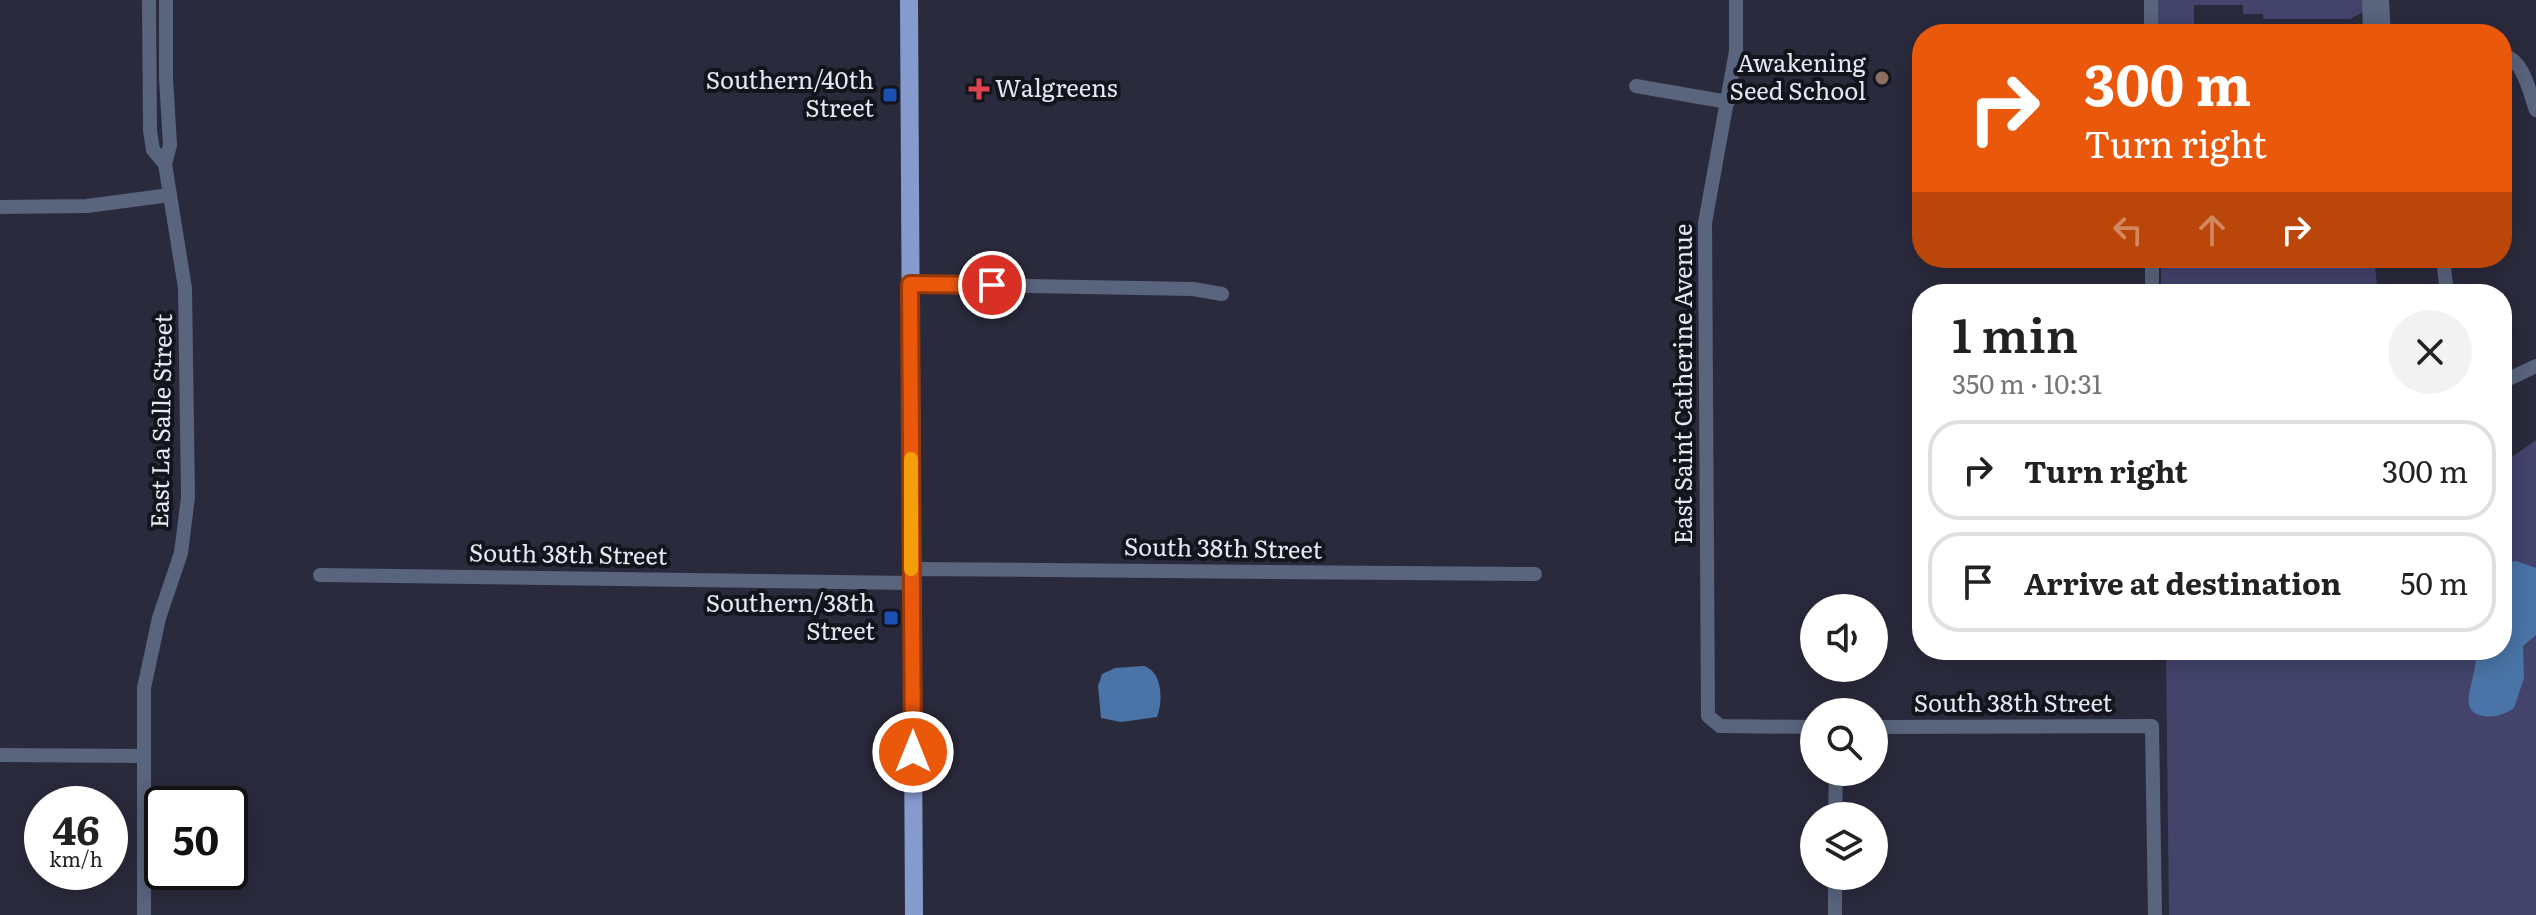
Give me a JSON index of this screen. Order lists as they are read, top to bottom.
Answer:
{
  "streets": {
    "street": ["East Saint Catherine Avenue", "East La Salle Street", "South 38th Street"]
  },
  "places": {
    "other": ["Awakening Seed School"],
    "health": ["Walgreens"],
    "transit": ["Southern/40th Street", "Southern/38th Street"]
  },
  "page": {
    "turn": ["300 m", "Turn right"],
    "heading": ["1 min", "350 m · 10:31"],
    "list": [
      {
        "name": "Turn right",
        "value": "300 m"
      },
      {
        "name": "Arrive at destination",
        "value": "50 m"
      }
    ],
    "speed": "46 km/h",
    "limit": "50"
  }
}
